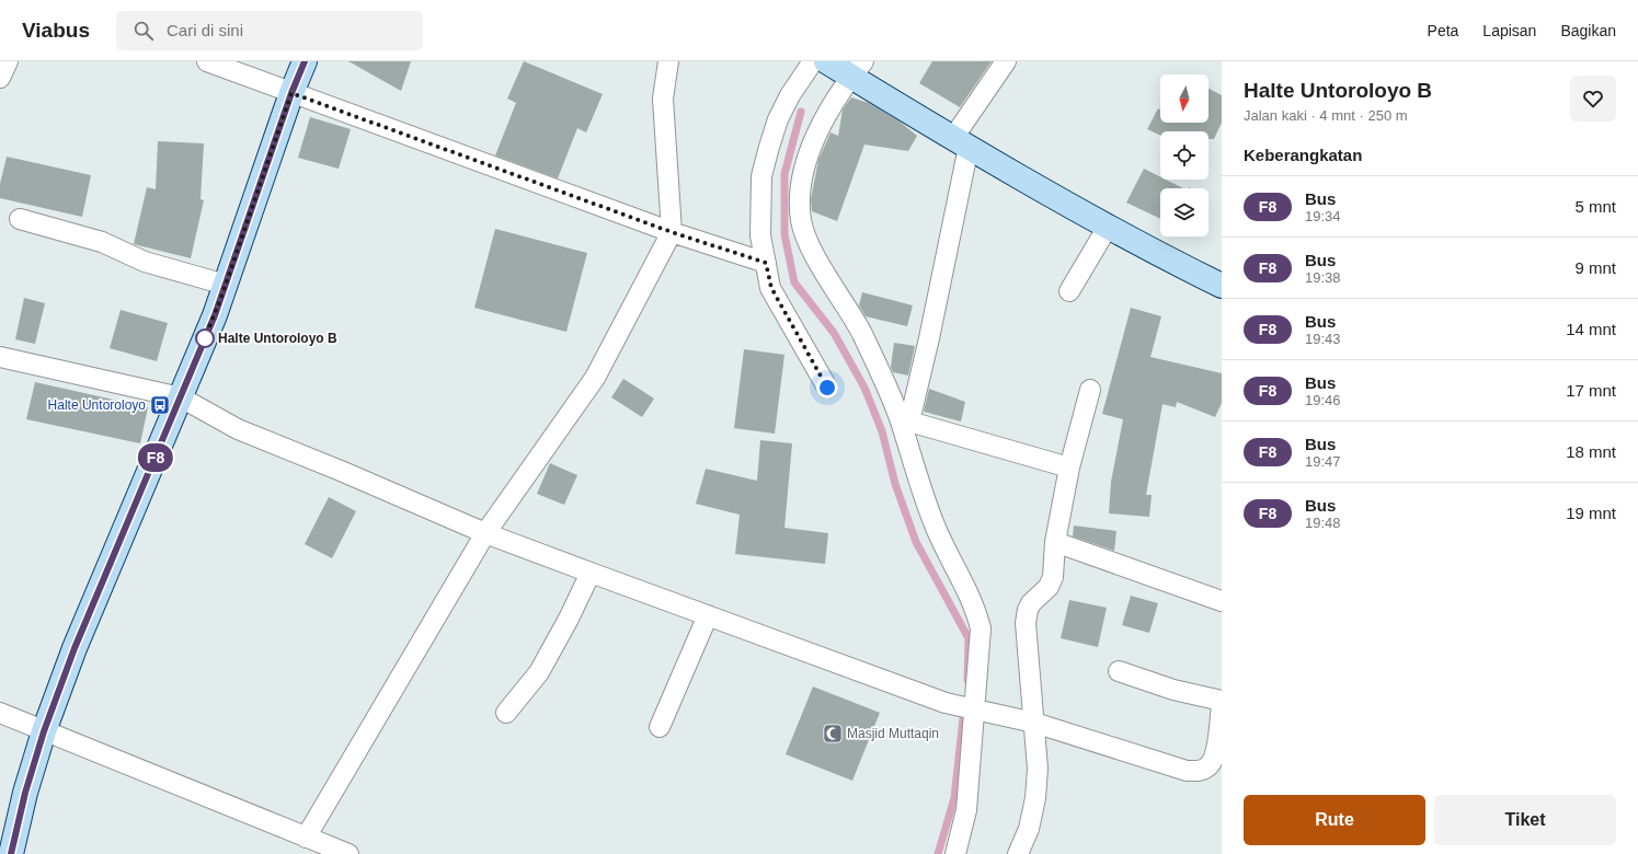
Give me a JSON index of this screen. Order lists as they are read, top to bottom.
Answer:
{
  "places": {
    "other": ["Halte Untoroloyo B"],
    "bus stop": ["Halte Untoroloyo"],
    "mosque": ["Masjid Muttaqin"]
  },
  "lines": ["bus line F8"],
  "north": "bottom",
  "page": {
    "header": "Viabus",
    "search": "Cari di sini",
    "nav": ["Peta", "Lapisan", "Bagikan"],
    "on_map": "F8",
    "heading": [
      ["Halte Untoroloyo B", "Jalan kaki · 4 mnt · 250 m"],
      "Keberangkatan"
    ],
    "list": [
      {
        "mark": "F8",
        "name": "Bus",
        "note": "19:34",
        "value": "5 mnt"
      },
      {
        "mark": "F8",
        "name": "Bus",
        "note": "19:38",
        "value": "9 mnt"
      },
      {
        "mark": "F8",
        "name": "Bus",
        "note": "19:43",
        "value": "14 mnt"
      },
      {
        "mark": "F8",
        "name": "Bus",
        "note": "19:46",
        "value": "17 mnt"
      },
      {
        "mark": "F8",
        "name": "Bus",
        "note": "19:47",
        "value": "18 mnt"
      },
      {
        "mark": "F8",
        "name": "Bus",
        "note": "19:48",
        "value": "19 mnt"
      }
    ],
    "buttons": ["Rute", "Tiket"]
  }
}
